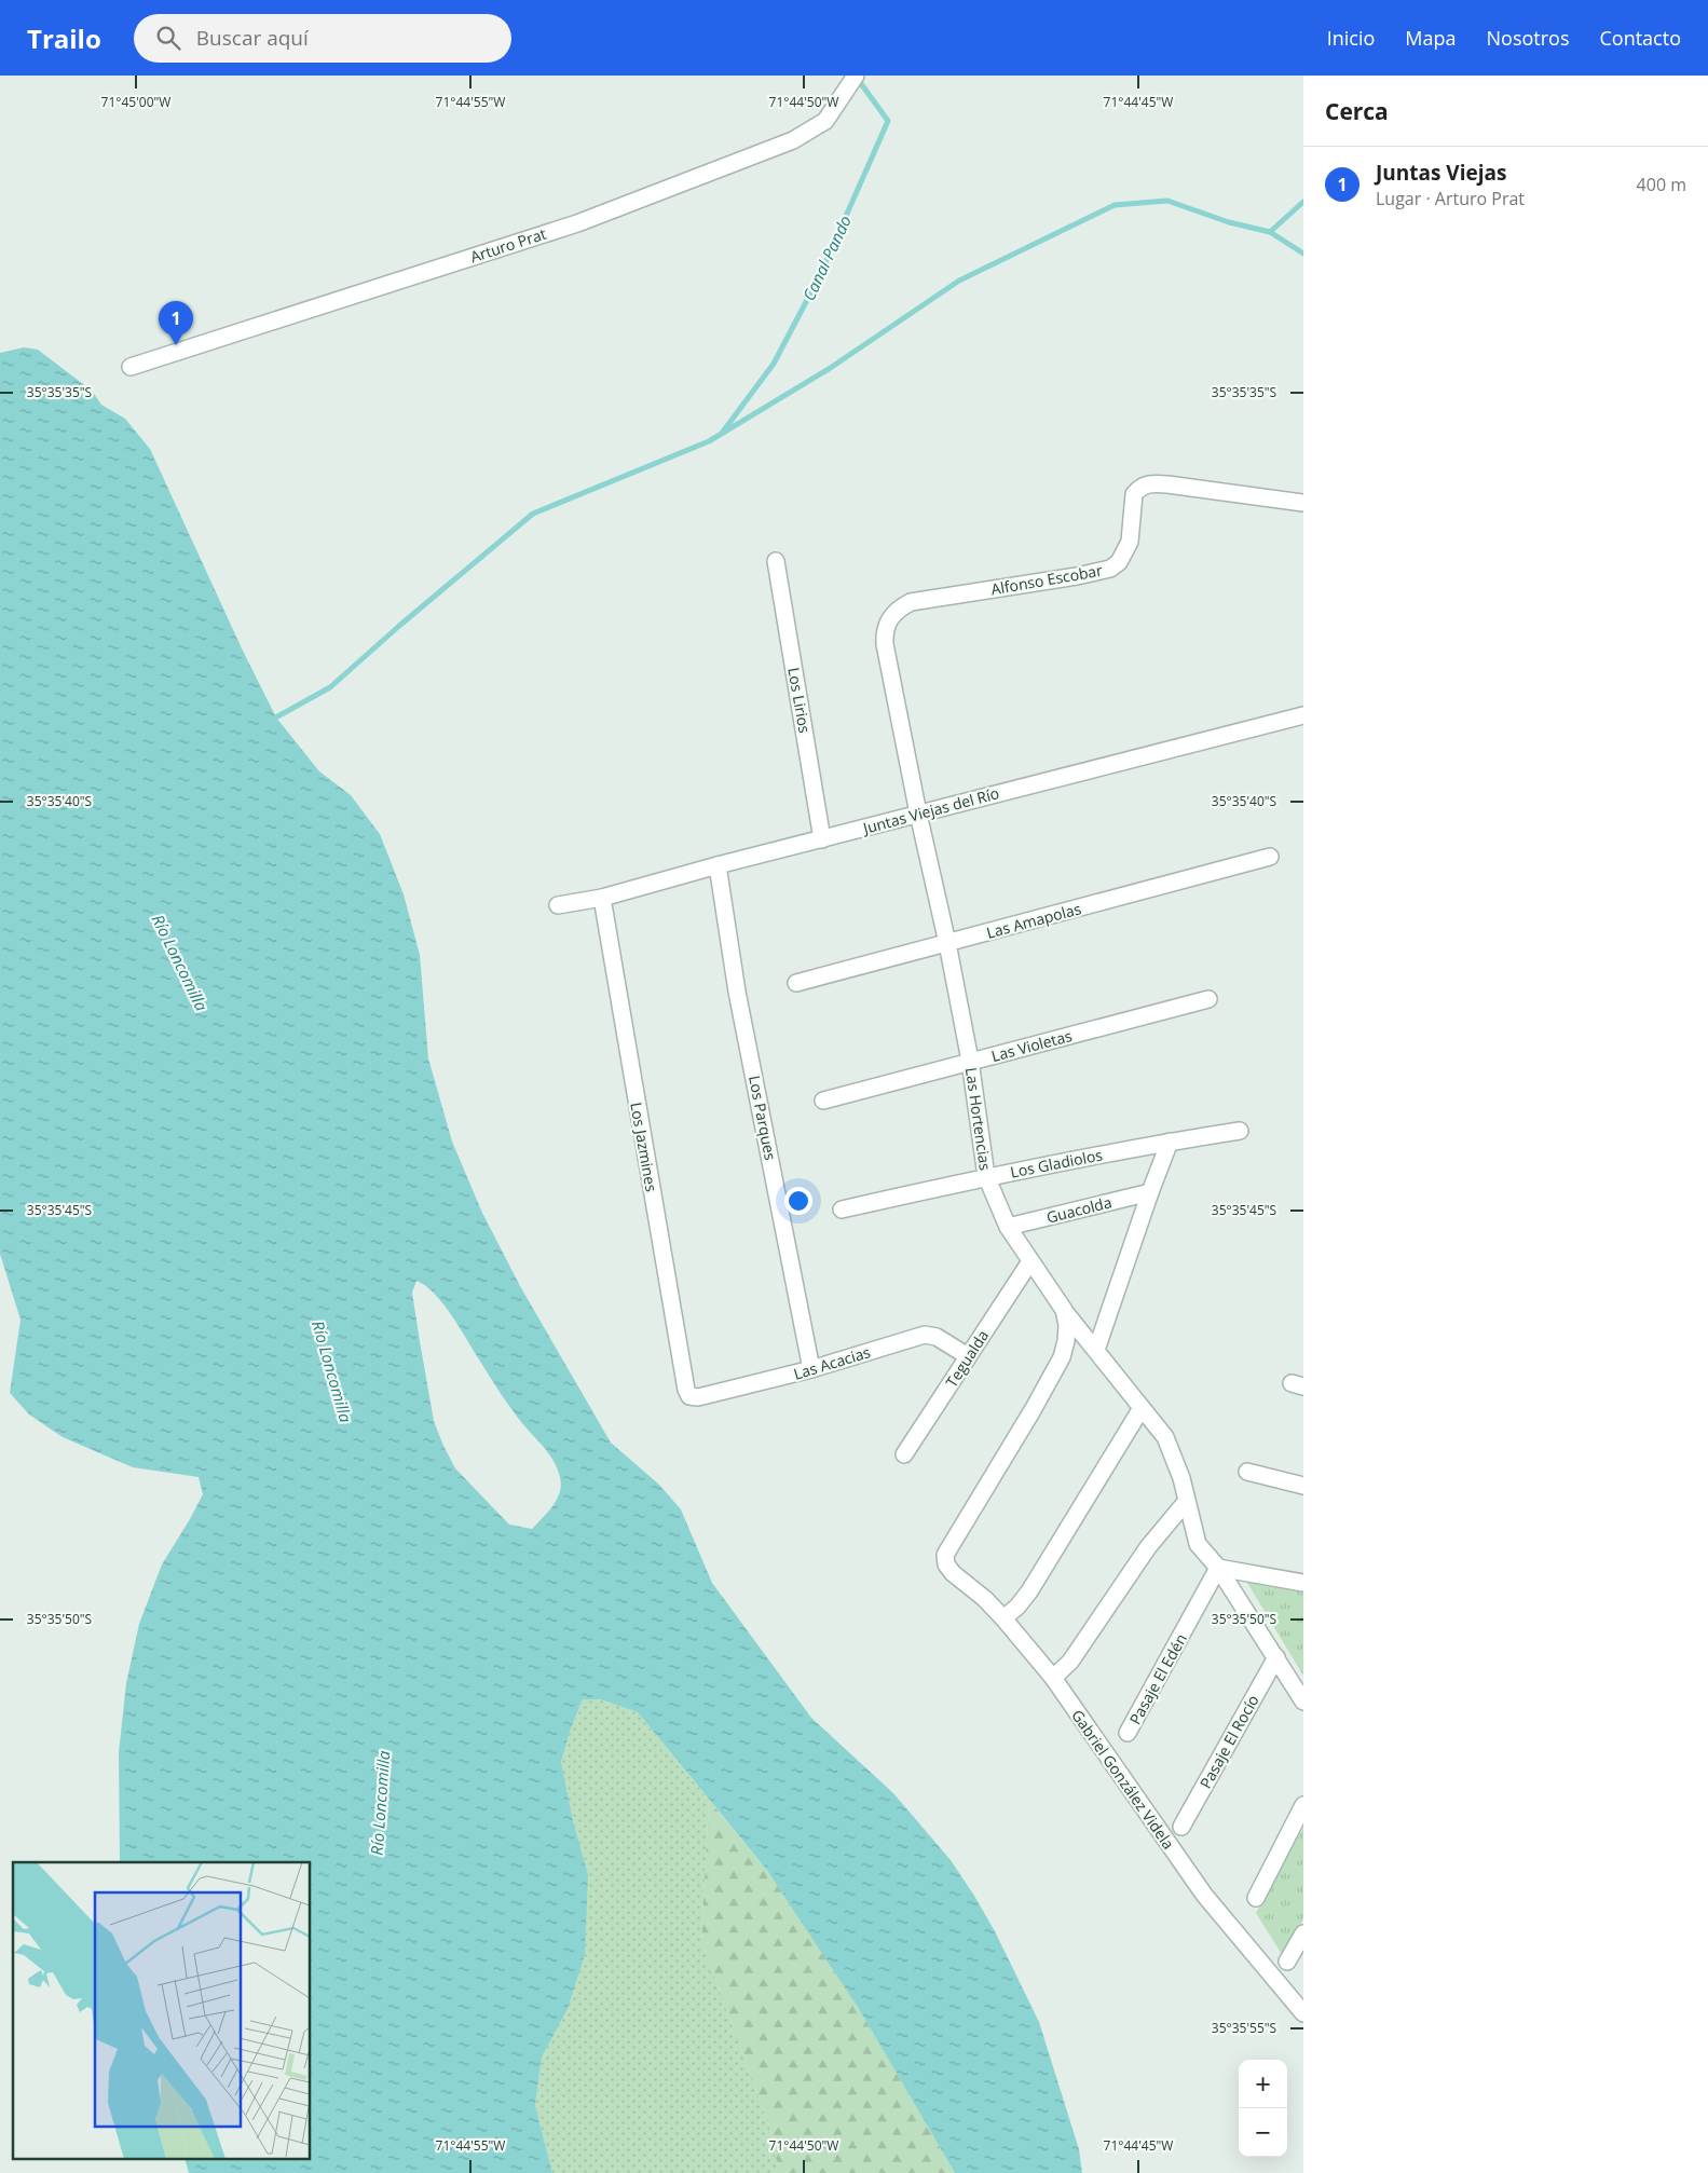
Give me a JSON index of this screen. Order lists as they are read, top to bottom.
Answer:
{
  "streets": {
    "street": [
      "Arturo Prat",
      "Alfonso Escobar",
      "Los Lirios",
      "Juntas Viejas del Río",
      "Las Amapolas",
      "Las Violetas",
      "Los Parques",
      "Las Hortencias",
      "Los Jazmines",
      "Los Gladiolos",
      "Guacolda",
      "Tegualda",
      "Las Acacias",
      "Pasaje El Edén",
      "Pasaje El Rocío",
      "Gabriel González Videla"
    ]
  },
  "crossings": [
    ["Alfonso Escobar", "Las Hortencias"],
    ["Los Lirios", "Juntas Viejas del Río"],
    ["Juntas Viejas del Río", "Los Parques"],
    ["Juntas Viejas del Río", "Las Hortencias"],
    ["Juntas Viejas del Río", "Los Jazmines"],
    ["Las Amapolas", "Las Hortencias"],
    ["Las Violetas", "Las Hortencias"],
    ["Los Parques", "Las Acacias"],
    ["Las Hortencias", "Los Gladiolos"],
    ["Las Hortencias", "Guacolda"],
    ["Las Hortencias", "Tegualda"],
    ["Las Hortencias", "Gabriel González Videla"],
    ["Los Jazmines", "Las Acacias"],
    ["Tegualda", "Las Acacias"]
  ],
  "water": ["Canal Pando", "Río Loncomilla"],
  "page": {
    "header": "Trailo",
    "search": "Buscar aquí",
    "nav": [
      "Inicio",
      "Mapa",
      "Nosotros",
      "Contacto"
    ],
    "heading": "Cerca",
    "list": [
      {
        "mark": "1",
        "name": "Juntas Viejas",
        "note": "Lugar · Arturo Prat",
        "value": "400 m"
      }
    ],
    "pins": "1",
    "map_buttons": ["+", "−"]
  },
  "coordinates": [
    "71°45'00\"W",
    "71°44'55\"W",
    "71°44'50\"W",
    "71°44'45\"W",
    "35°35'35\"S",
    "35°35'40\"S",
    "35°35'45\"S",
    "35°35'50\"S",
    "35°35'55\"S"
  ]
}
